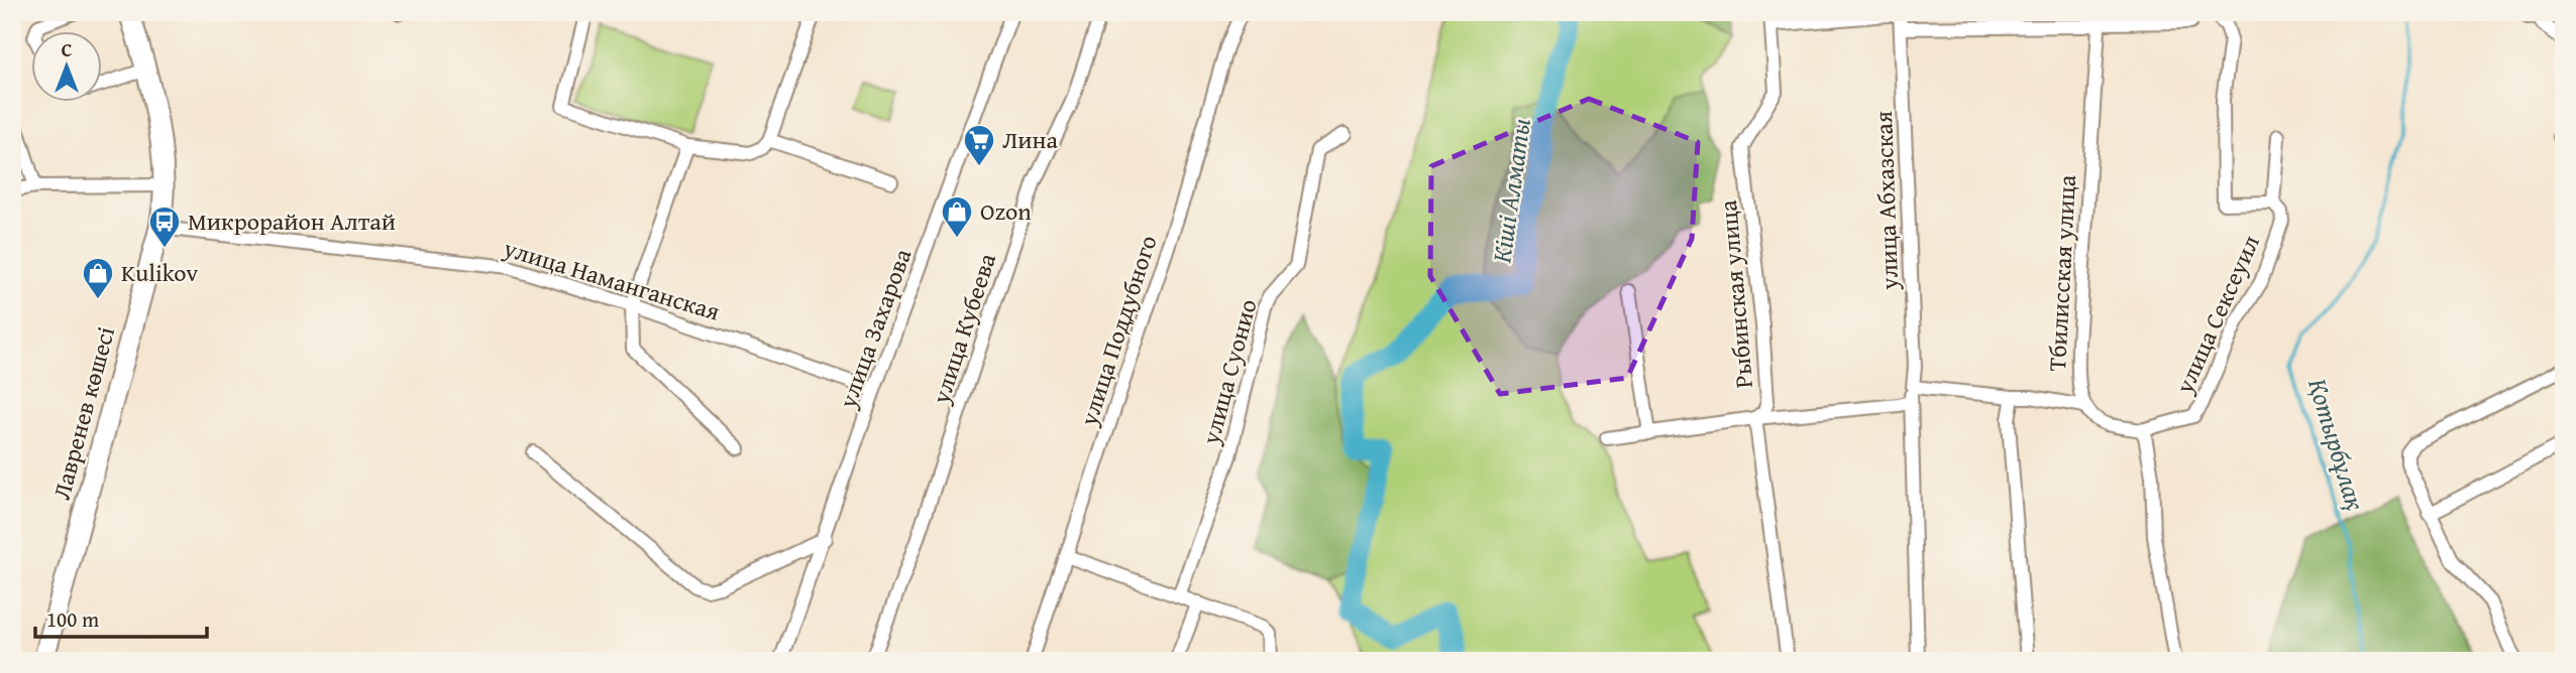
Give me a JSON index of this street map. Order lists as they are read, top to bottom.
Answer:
{
  "streets": {
    "main road": ["Лавренев көшесі"],
    "street": [
      "улица Абхазская",
      "Тбилисская улица",
      "улица Наманганская",
      "Рыбинская улица",
      "улица Сексеуил",
      "улица Захарова",
      "улица Кубеева",
      "улица Поддубного",
      "улица Суонио"
    ]
  },
  "crossings": [
    ["Тбилисская улица", "улица Сексеуил"],
    ["улица Наманганская", "улица Захарова"],
    ["улица Наманганская", "Лавренев көшесі"]
  ],
  "water": ["Кіші Алматы", "Қотырбұлақ"],
  "places": {
    "supermarket": ["Лина"],
    "shop": ["Ozon", "Kulikov"],
    "bus stop": ["Микрорайон Алтай"]
  },
  "scale_bar": "100 m",
  "north": "top"
}
